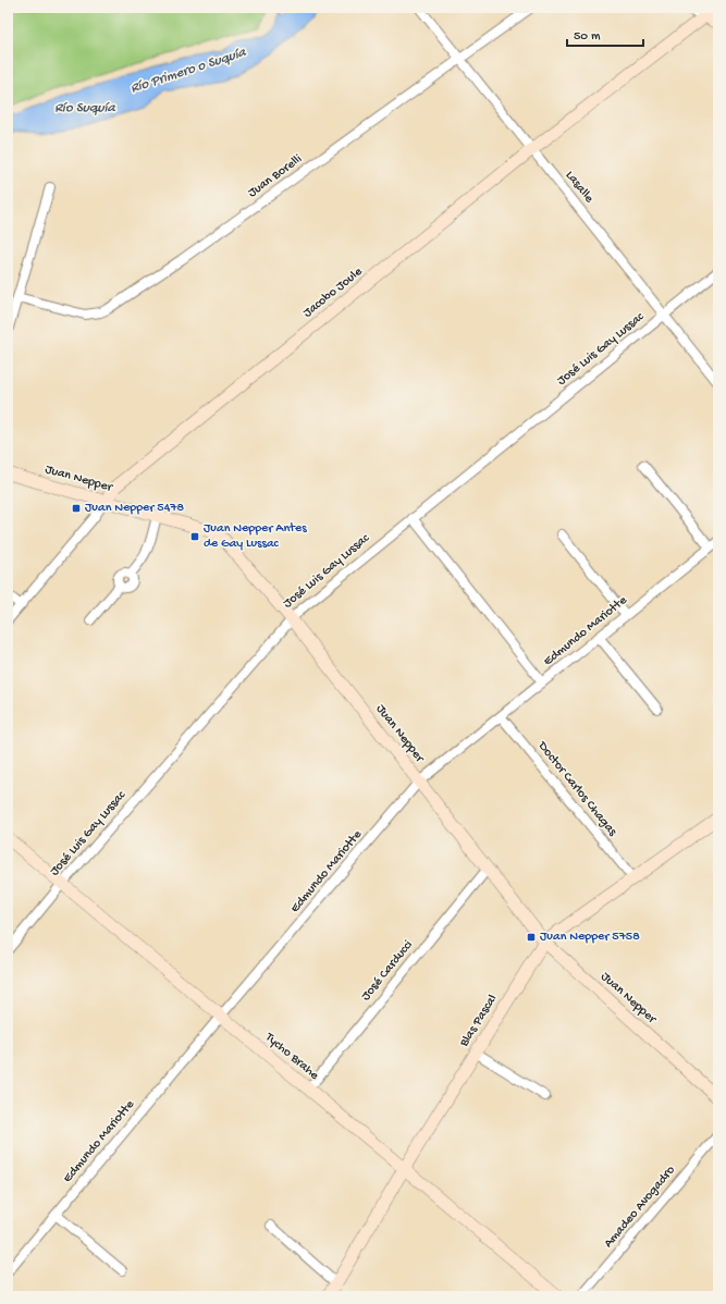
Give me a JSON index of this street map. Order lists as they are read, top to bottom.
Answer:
{
  "streets": {
    "main road": [
      "Jacobo Joule",
      "Juan Nepper",
      "Blas Pascal",
      "Tycho Brahe"
    ],
    "street": [
      "Juan Borelli",
      "Lasalle",
      "José Luis Gay Lussac",
      "Edmundo Mariotte",
      "Doctor Carlos Chagas",
      "José Carducci",
      "Amadeo Avogadro"
    ]
  },
  "crossings": [
    ["Juan Borelli", "Lasalle"],
    ["Lasalle", "Jacobo Joule"],
    ["Lasalle", "José Luis Gay Lussac"],
    ["Jacobo Joule", "Juan Nepper"],
    ["José Luis Gay Lussac", "Juan Nepper"],
    ["José Luis Gay Lussac", "Tycho Brahe"],
    ["Juan Nepper", "Edmundo Mariotte"],
    ["Juan Nepper", "José Carducci"],
    ["Juan Nepper", "Blas Pascal"],
    ["Edmundo Mariotte", "Doctor Carlos Chagas"],
    ["Edmundo Mariotte", "Tycho Brahe"],
    ["Doctor Carlos Chagas", "Blas Pascal"],
    ["José Carducci", "Tycho Brahe"],
    ["Blas Pascal", "Tycho Brahe"]
  ],
  "water": ["Río Primero o Suquía", "Río Suquía"],
  "places": {
    "transit": ["Juan Nepper 5478", "Juan Nepper Antes de Gay Lussac", "Juan Nepper 5758"]
  },
  "scale_bar": "50 m"
}
